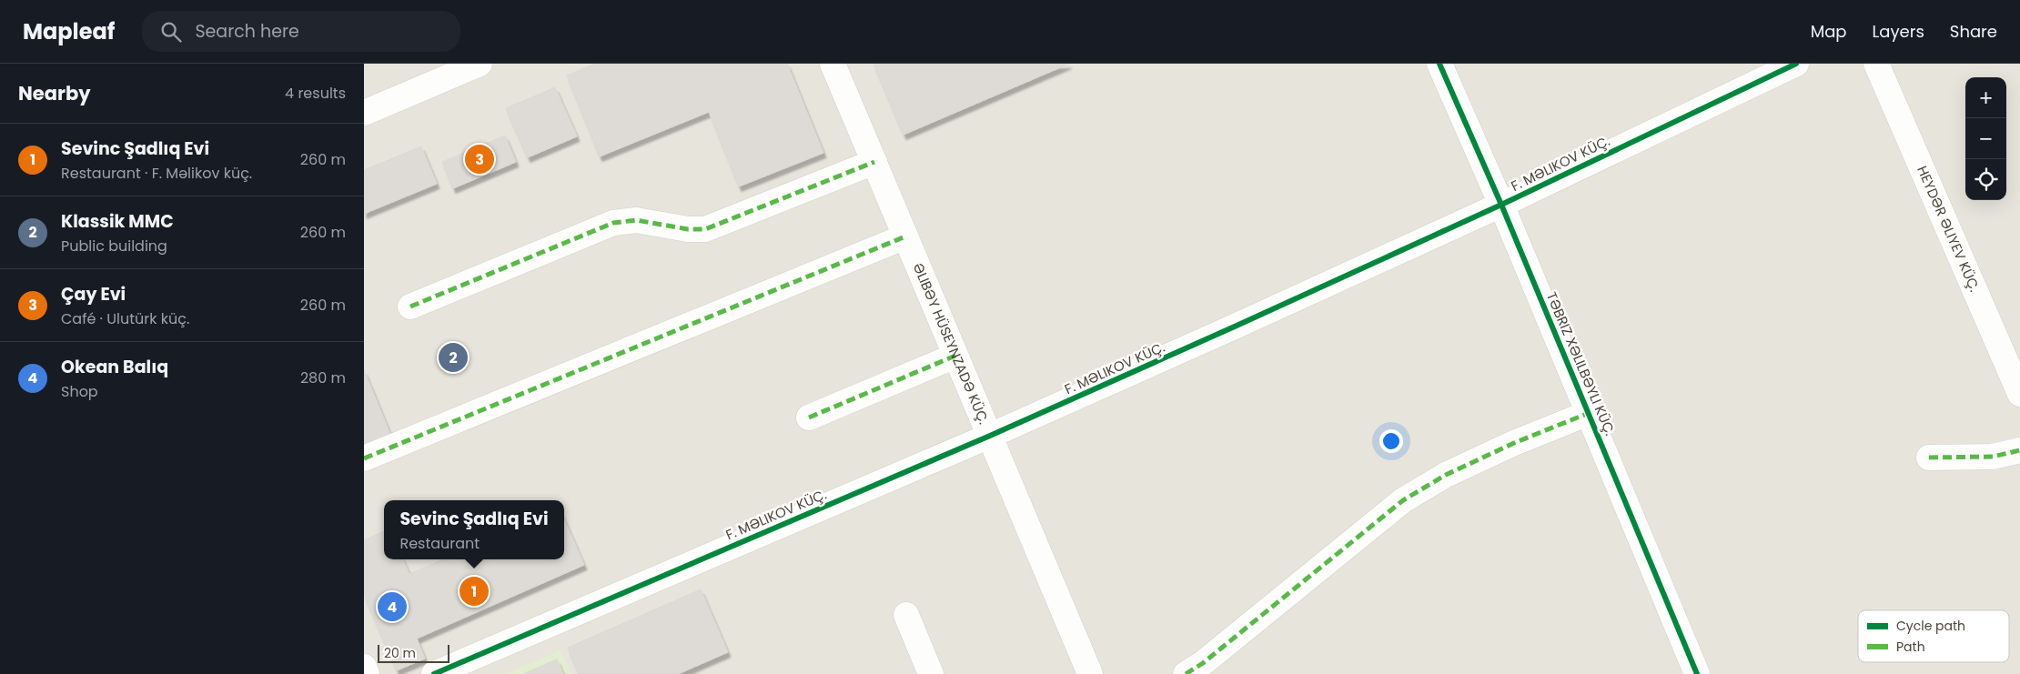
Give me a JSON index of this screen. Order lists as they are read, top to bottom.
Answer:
{
  "streets": {
    "street": [
      "F. MƏLIKOV KÜÇ.",
      "HEYDƏR ƏLIYEV KÜÇ.",
      "ƏLIBƏY HÜSEYNZADƏ KÜÇ.",
      "TƏBRIZ XƏLILBƏYLI KÜÇ."
    ]
  },
  "crossings": [
    ["F. MƏLIKOV KÜÇ.", "ƏLIBƏY HÜSEYNZADƏ KÜÇ."],
    ["F. MƏLIKOV KÜÇ.", "TƏBRIZ XƏLILBƏYLI KÜÇ."]
  ],
  "legend": ["Cycle path", "Path"],
  "scale_bar": "20 m",
  "page": {
    "header": "Mapleaf",
    "search": "Search here",
    "nav": ["Map", "Layers", "Share"],
    "heading": ["Nearby", "4 results"],
    "map_buttons": ["+", "−"],
    "list": [
      {
        "mark": "1",
        "name": "Sevinc Şadlıq Evi",
        "note": "Restaurant · F. Məlikov küç.",
        "value": "260 m"
      },
      {
        "mark": "2",
        "name": "Klassik MMC",
        "note": "Public building",
        "value": "260 m"
      },
      {
        "mark": "3",
        "name": "Çay Evi",
        "note": "Café · Ulutürk küç.",
        "value": "260 m"
      },
      {
        "mark": "4",
        "name": "Okean Balıq",
        "note": "Shop",
        "value": "280 m"
      }
    ],
    "pins": [
      "3",
      "2",
      "1",
      "4"
    ],
    "popup": ["Sevinc Şadlıq Evi", "Restaurant"],
    "scale": "20 m"
  }
}
